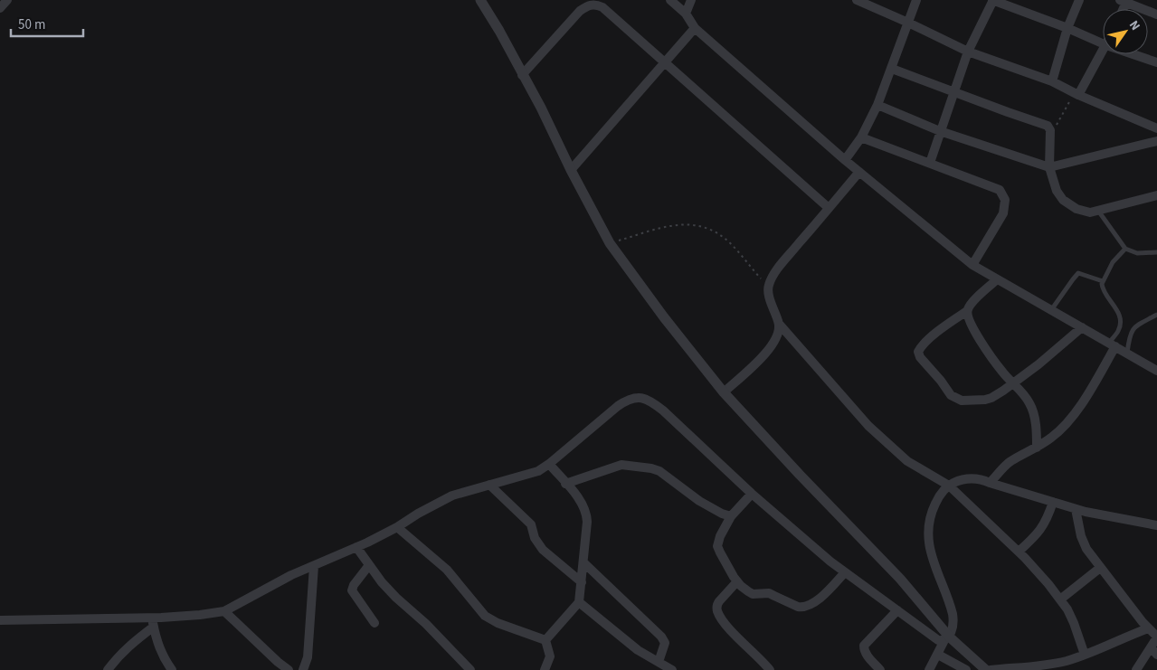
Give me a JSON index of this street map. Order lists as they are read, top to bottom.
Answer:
{
  "scale_bar": "50 m",
  "north": "top right"
}
